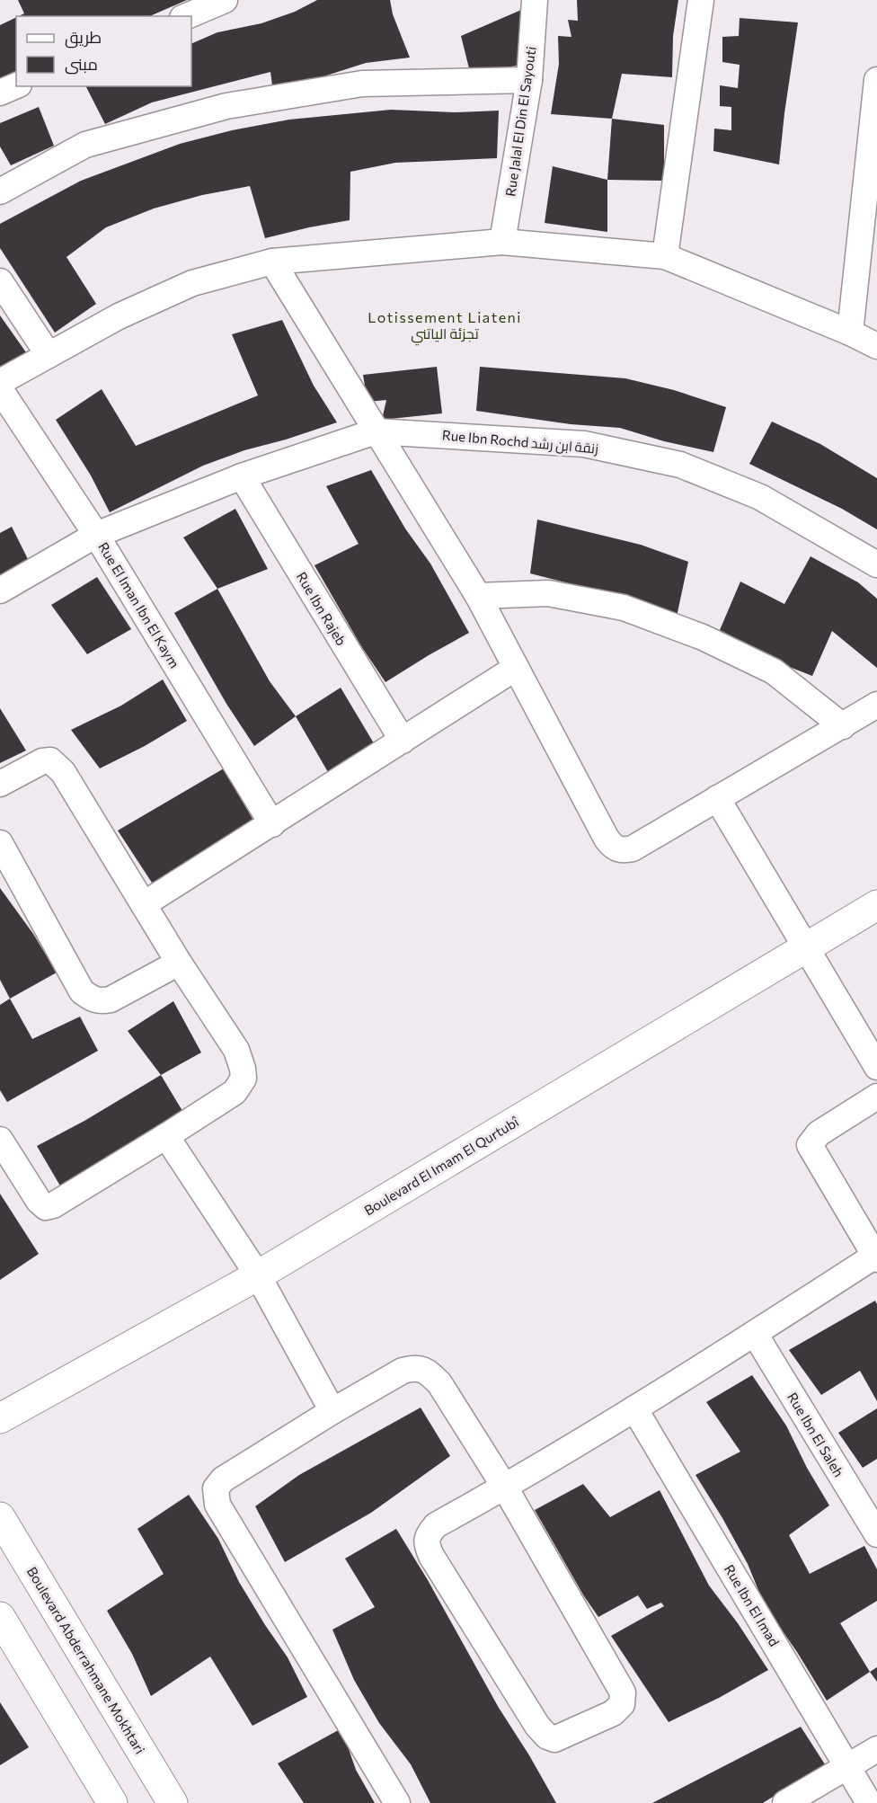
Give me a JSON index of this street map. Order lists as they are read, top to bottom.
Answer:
{
  "streets": {
    "street": [
      "Rue Jalal El Din El Sayouti",
      "Rue Ibn Rochd زنقة ابن رشد",
      "Rue El Iman Ibn El Kaym",
      "Rue Ibn Rajeb",
      "Boulevard El Imam El Qurtubî",
      "Rue Ibn El Saleh",
      "Rue Ibn El Imad",
      "Boulevard Abderrahmane Mokhtari"
    ]
  },
  "crossings": [
    ["Rue Ibn Rochd زنقة ابن رشد", "Rue El Iman Ibn El Kaym"],
    ["Rue Ibn Rochd زنقة ابن رشد", "Rue Ibn Rajeb"]
  ],
  "districts": ["Lotissement Liateni تجزئة الياتني"],
  "legend": ["طريق", "مبنى"]
}
